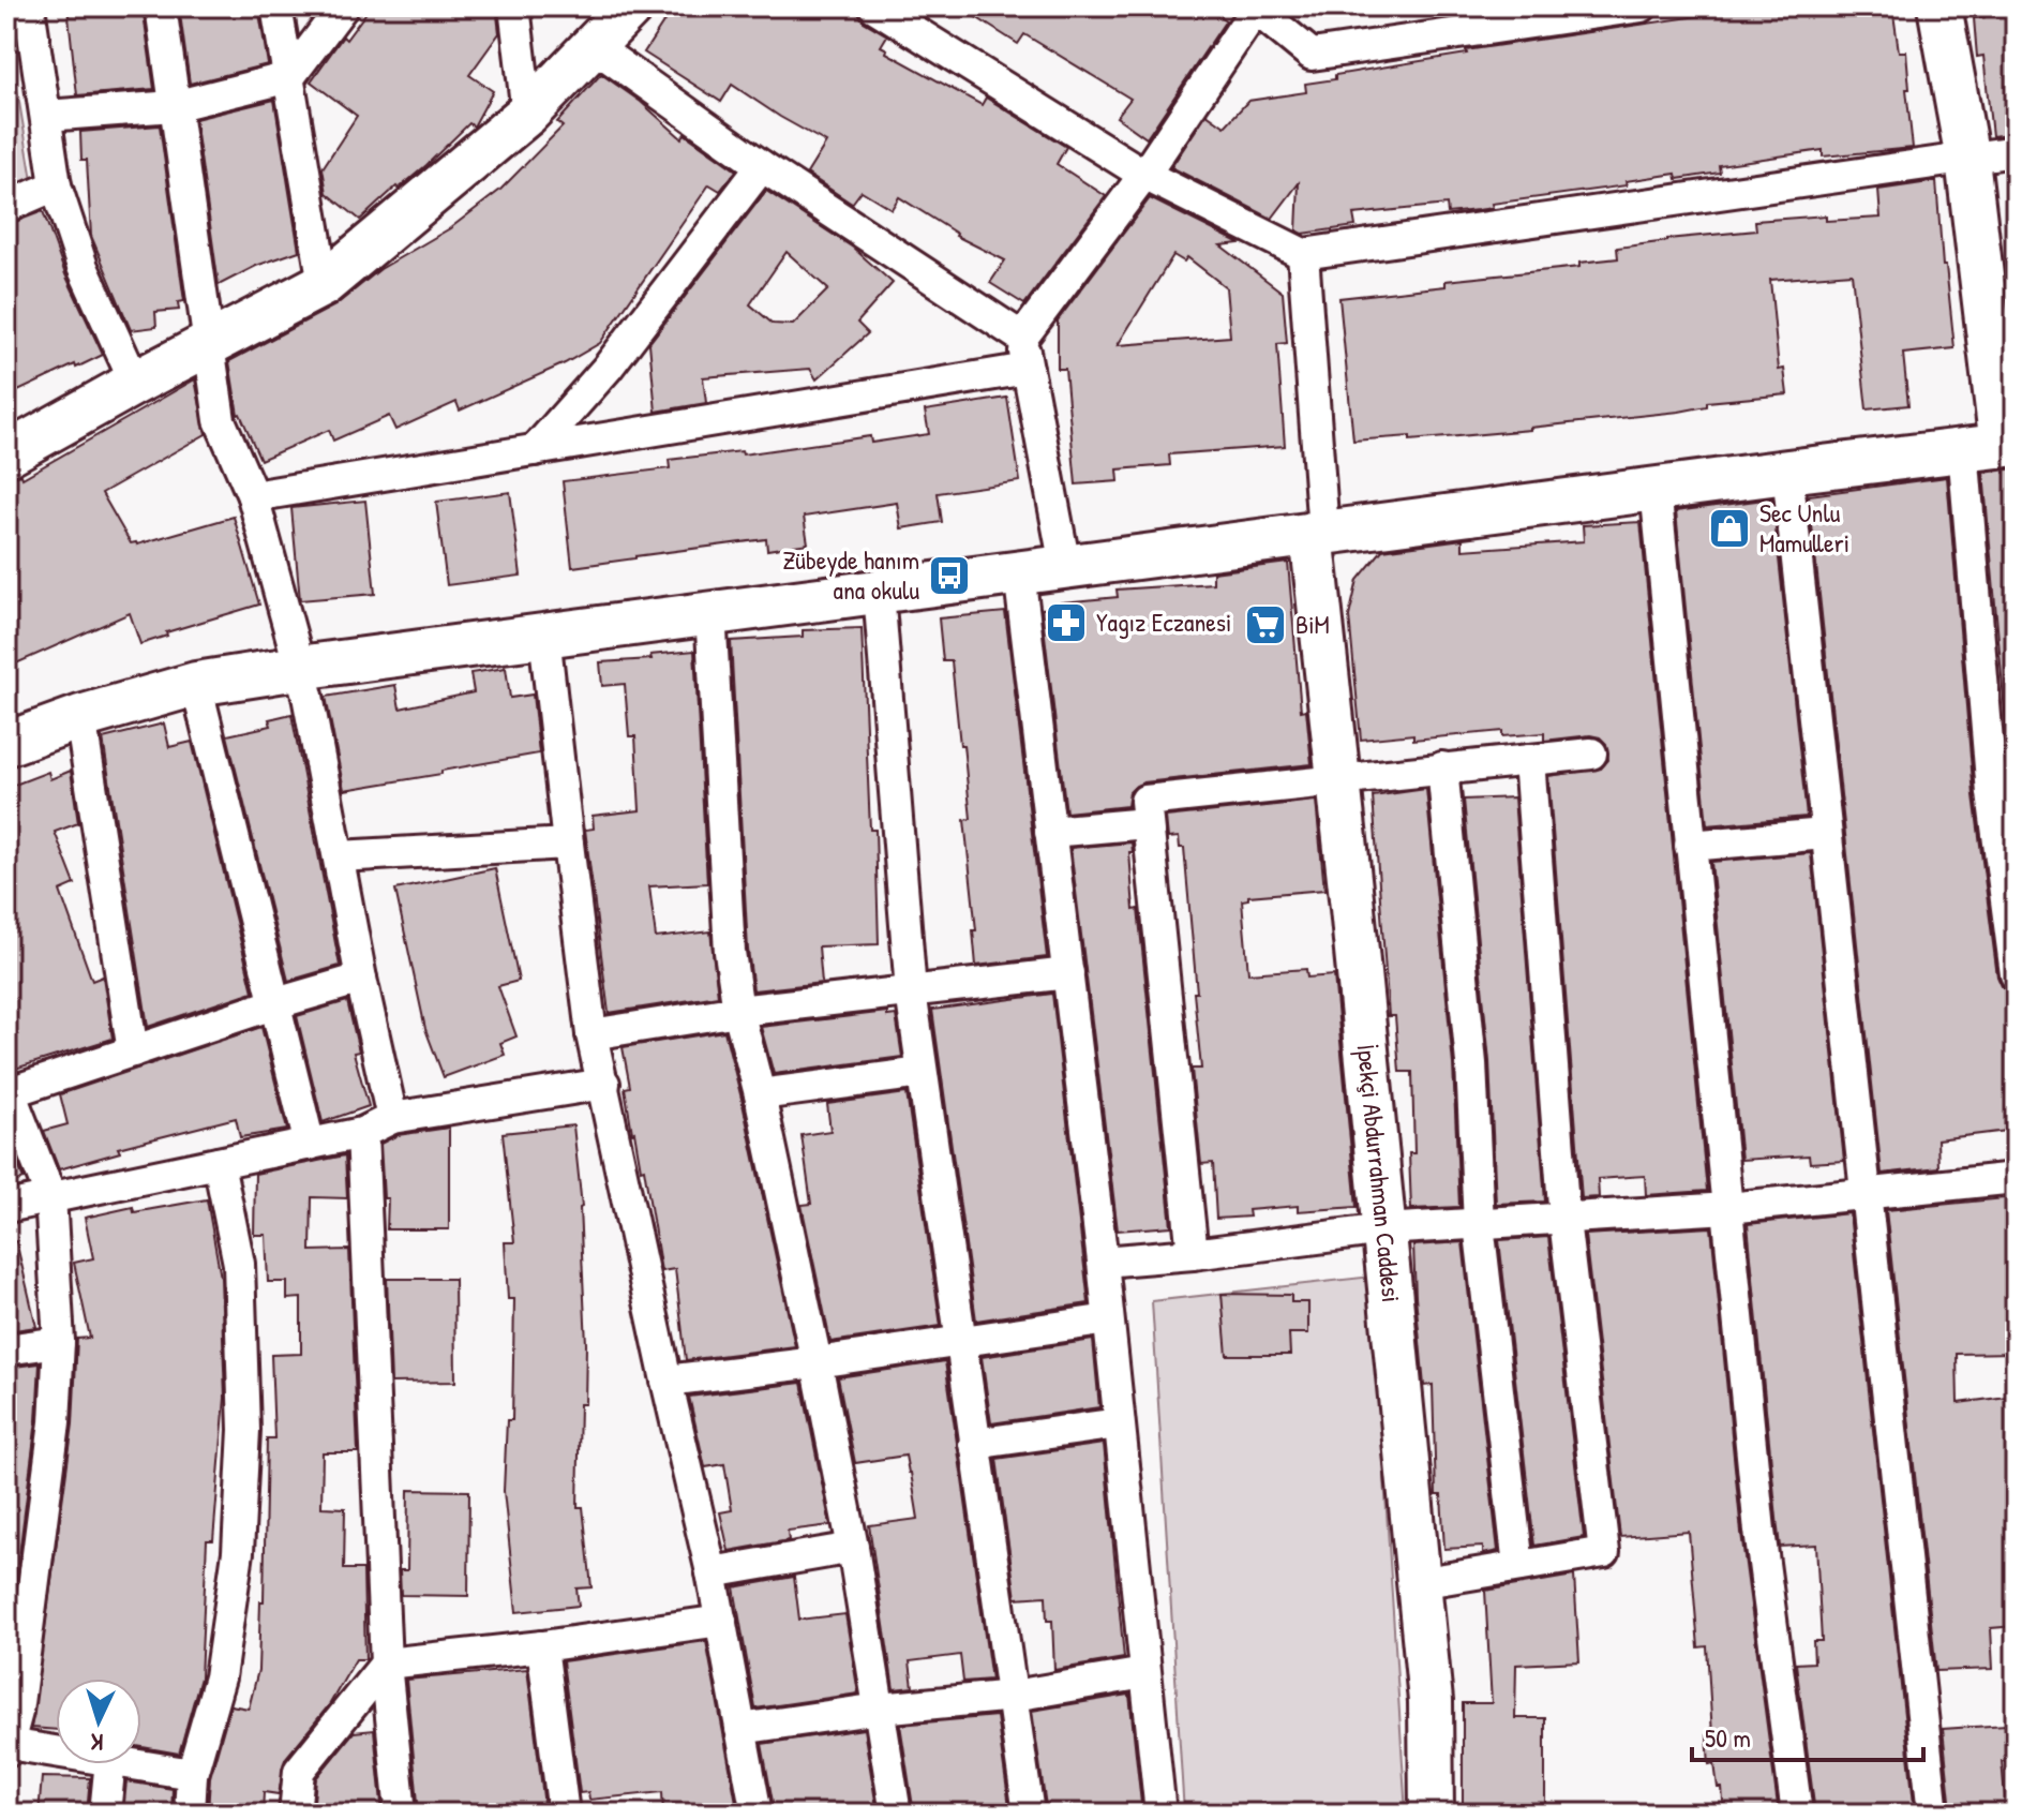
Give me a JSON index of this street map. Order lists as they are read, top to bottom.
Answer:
{
  "streets": {
    "street": ["İpekçi Abdurrahman Caddesi"]
  },
  "places": {
    "shop": ["Sec Unlu Mamulleri"],
    "bus stop": ["Zübeyde hanım ana okulu"],
    "pharmacy": ["Yagız Eczanesi"],
    "supermarket": ["BiM"]
  },
  "scale_bar": "50 m",
  "north": "bottom"
}
